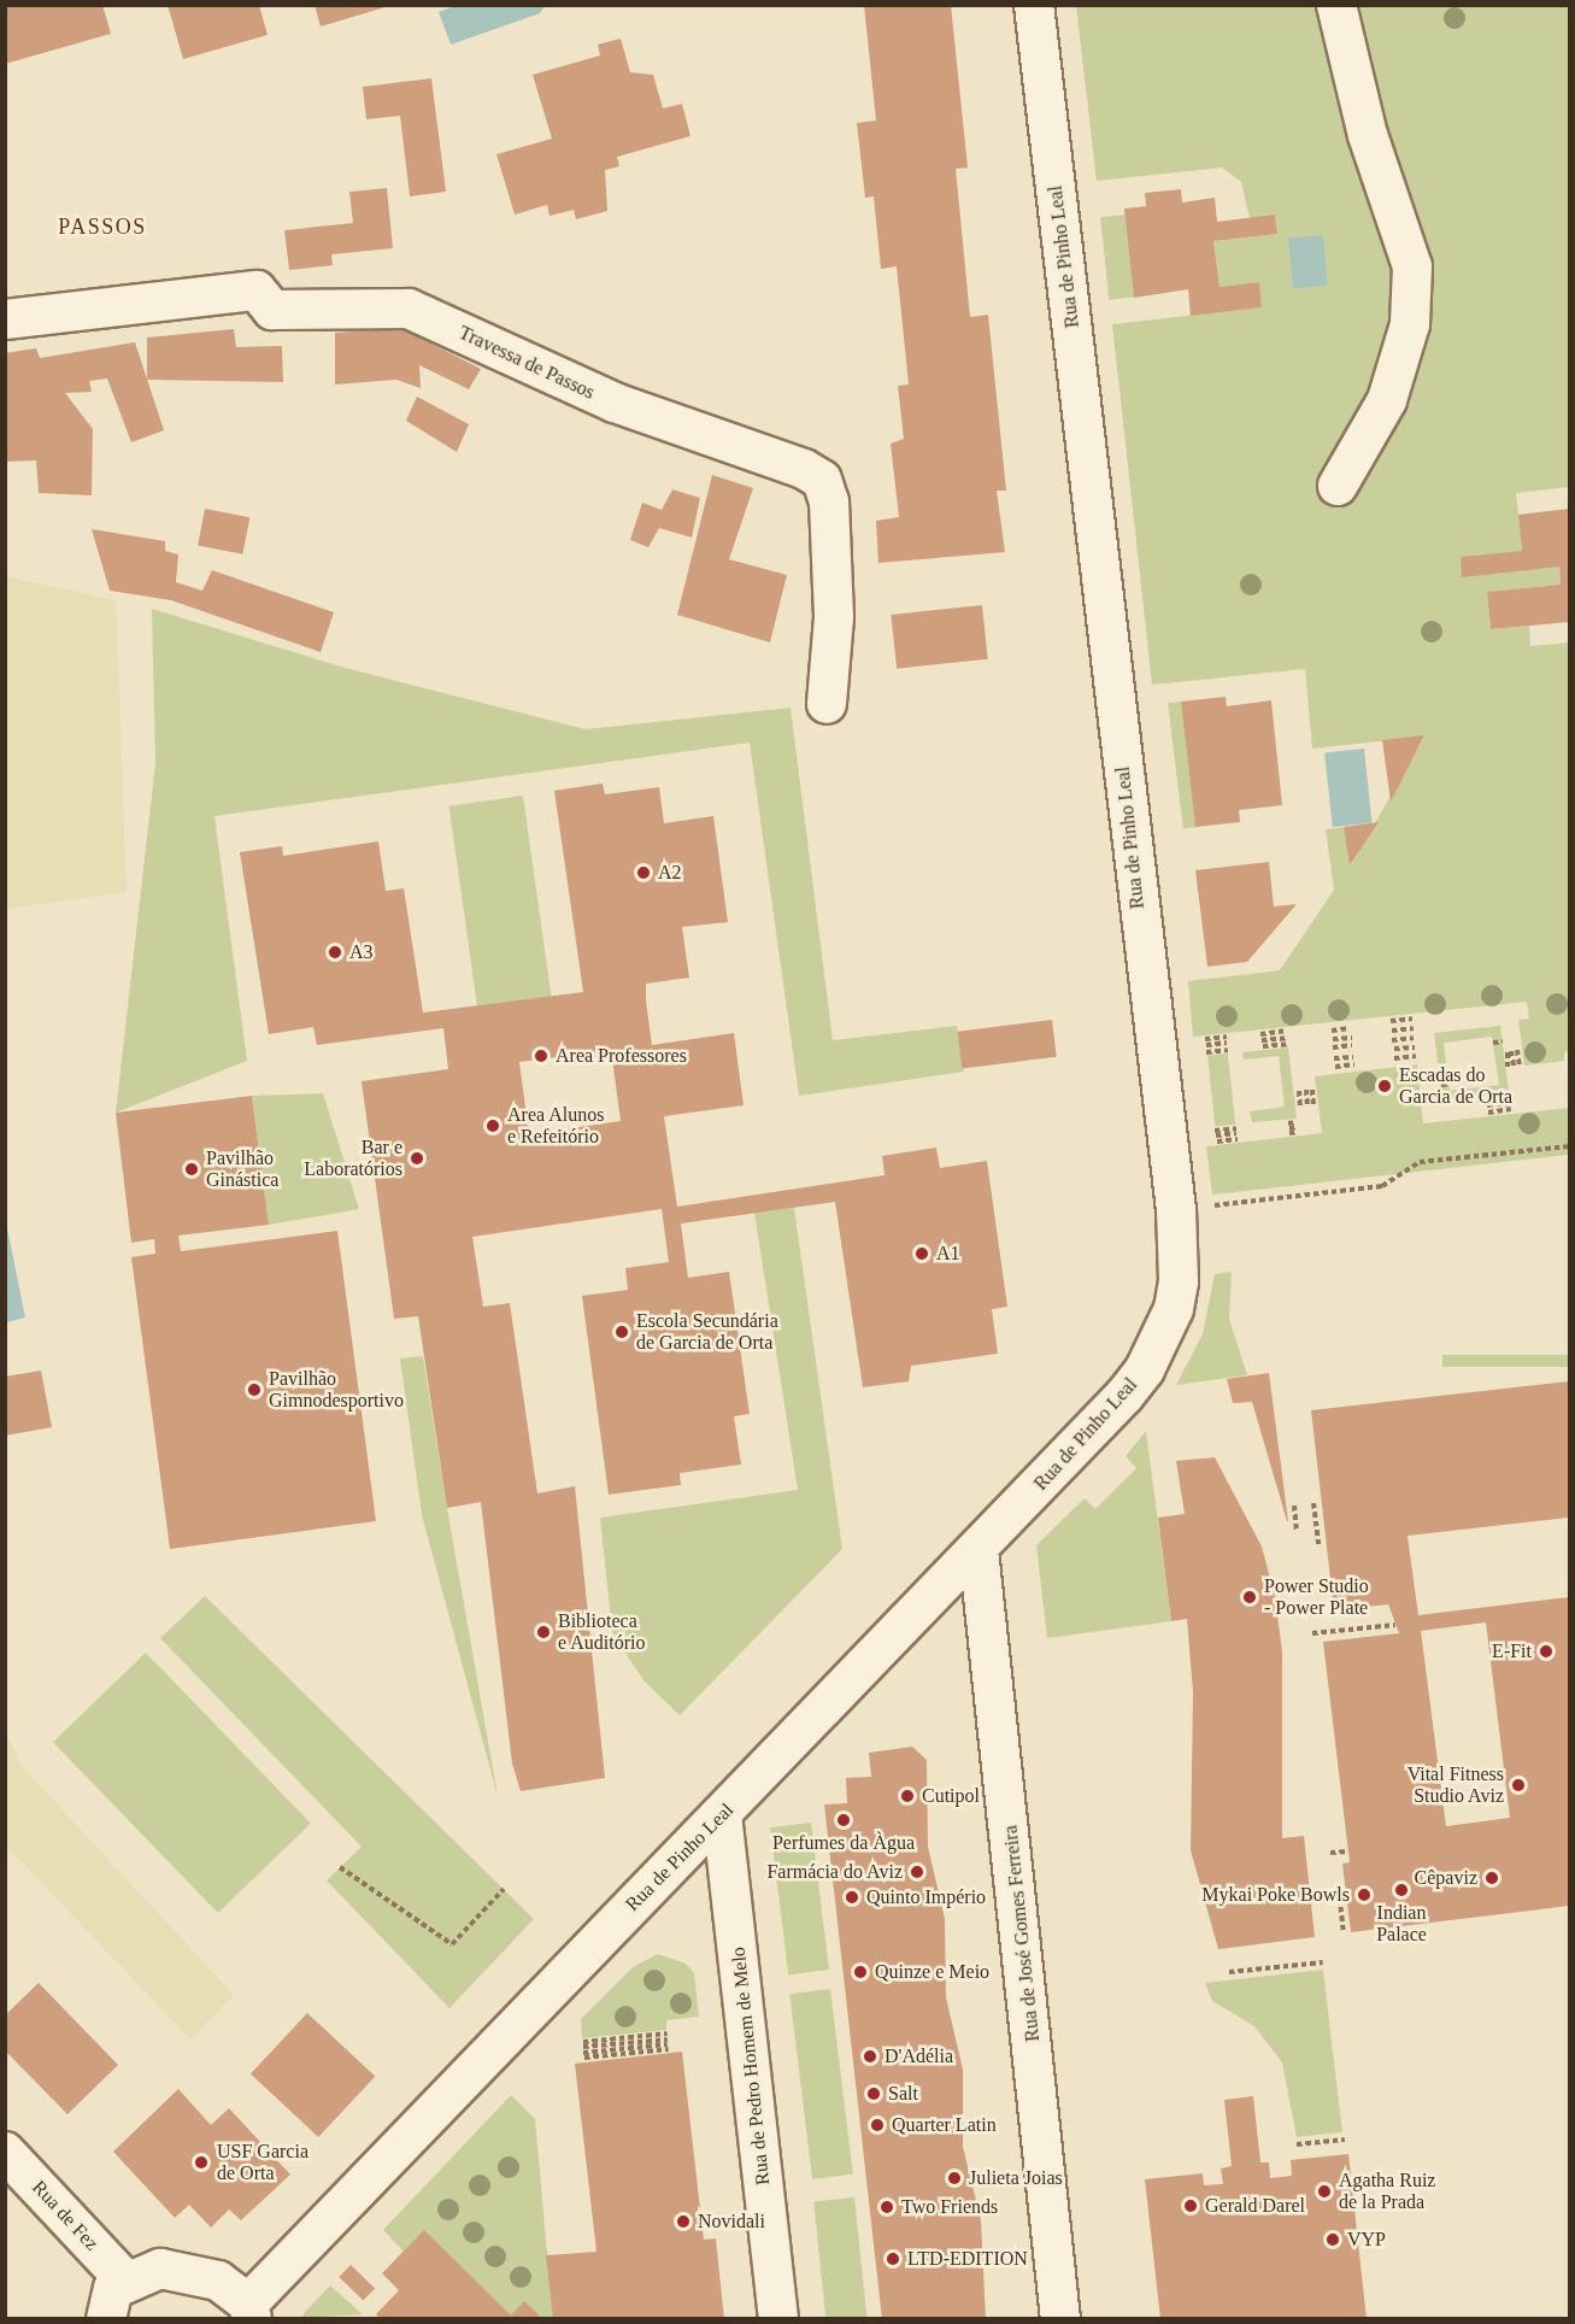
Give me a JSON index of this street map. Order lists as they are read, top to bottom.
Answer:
{
  "streets": {
    "street": [
      "Rua de Pinho Leal",
      "Travessa de Passos",
      "Rua de José Gomes Ferreira",
      "Rua de Pedro Homem de Melo",
      "Rua de Fez"
    ]
  },
  "crossings": [
    ["Rua de Pinho Leal", "Rua de José Gomes Ferreira"],
    ["Rua de Pinho Leal", "Rua de Pedro Homem de Melo"]
  ],
  "districts": ["PASSOS"],
  "places": [
    "A2",
    "A3",
    "Area Professores",
    "Escadas do Garcia de Orta",
    "Area Alunos e Refeitório",
    "Bar e Laboratórios",
    "Pavilhão Ginástica",
    "A1",
    "Escola Secundária de Garcia de Orta",
    "Pavilhão Gimnodesportivo",
    "Power Studio - Power Plate",
    "Biblioteca e Auditório",
    "E-Fit",
    "Vital Fitness Studio Aviz",
    "Cutipol",
    "Perfumes da Àgua",
    "Farmácia do Aviz",
    "Cêpaviz",
    "Indian Palace",
    "Mykai Poke Bowls",
    "Quinto Império",
    "Quinze e Meio",
    "D'Adélia",
    "Salt",
    "Quarter Latin",
    "USF Garcia de Orta",
    "Julieta Joias",
    "Agatha Ruiz de la Prada",
    "Gerald Darel",
    "Two Friends",
    "Novidali",
    "VYP",
    "LTD-EDITION"
  ]
}
